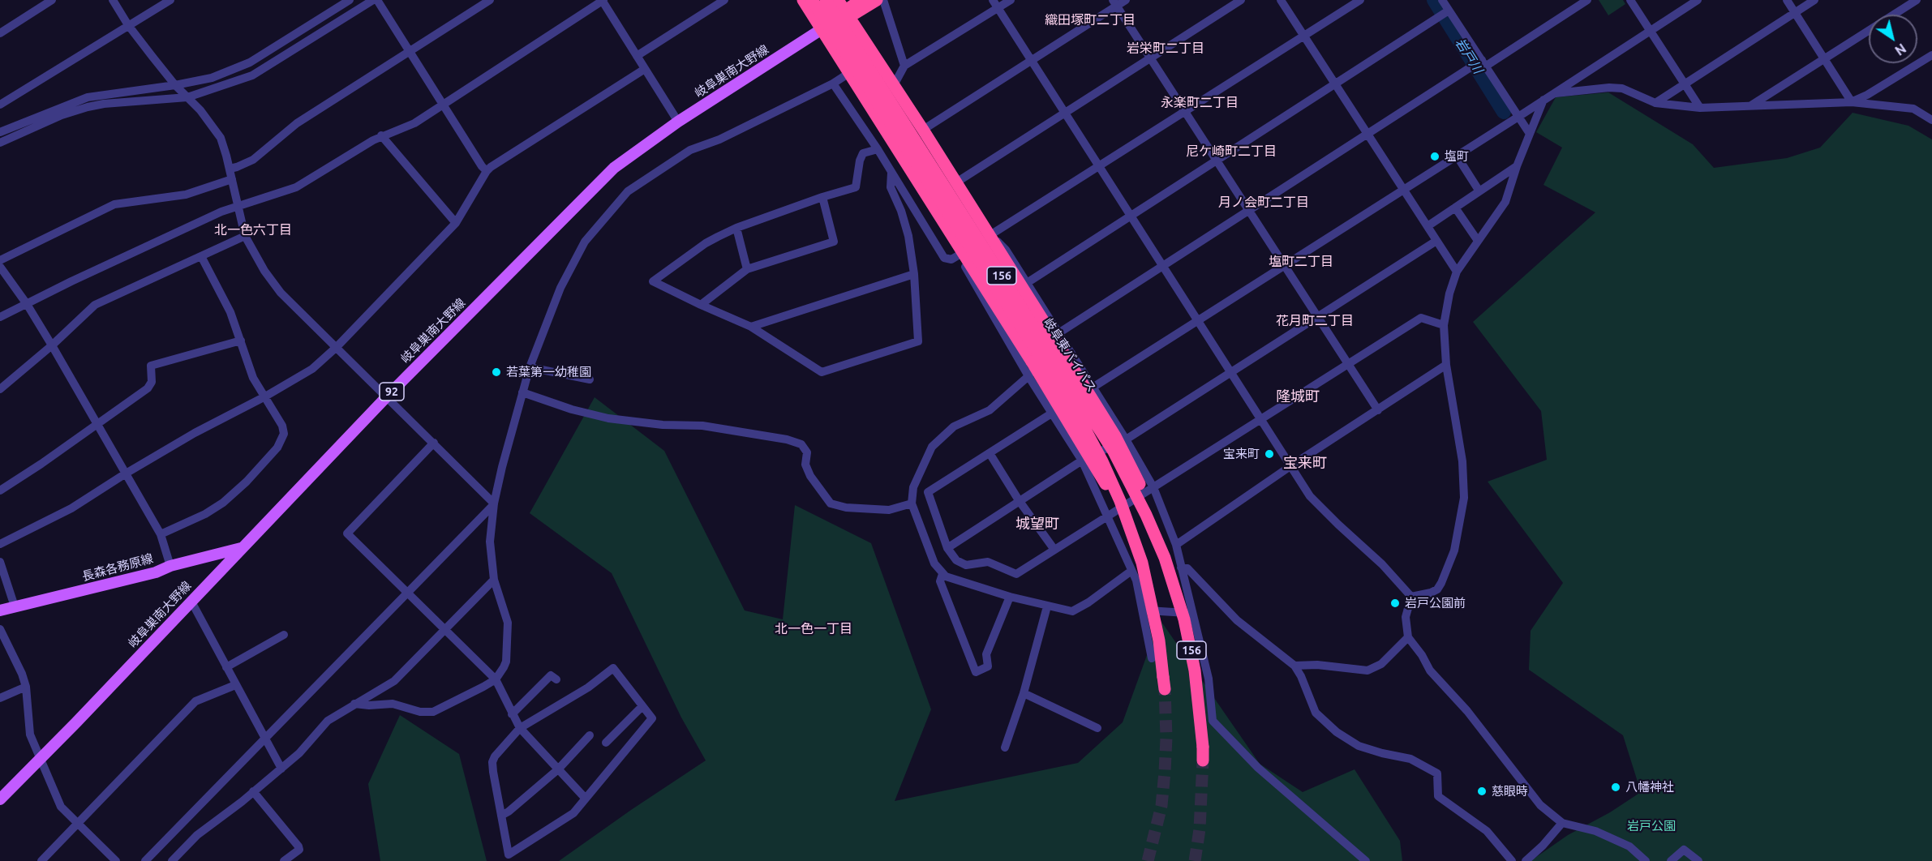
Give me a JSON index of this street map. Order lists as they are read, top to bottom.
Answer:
{
  "streets": {
    "highway": ["156", "岐阜東バイパス"],
    "main road": ["岐阜巣南大野線", "92", "長森各務原線"]
  },
  "crossings": [
    ["岐阜巣南大野線", "156"],
    ["岐阜巣南大野線", "長森各務原線"],
    ["156", "岐阜東バイパス"]
  ],
  "districts": [
    "織田塚町二丁目",
    "岩栄町二丁目",
    "永楽町二丁目",
    "尼ケ崎町二丁目",
    "月ノ会町二丁目",
    "北一色六丁目",
    "塩町二丁目",
    "花月町二丁目",
    "隆城町",
    "宝来町",
    "城望町",
    "北一色一丁目"
  ],
  "water": ["岩戸川"],
  "parks": ["岩戸公園"],
  "places": [
    "塩町",
    "若葉第一幼稚園",
    "宝来町",
    "岩戸公園前",
    "八幡神社",
    "慈眼時"
  ],
  "north": "bottom right"
}
